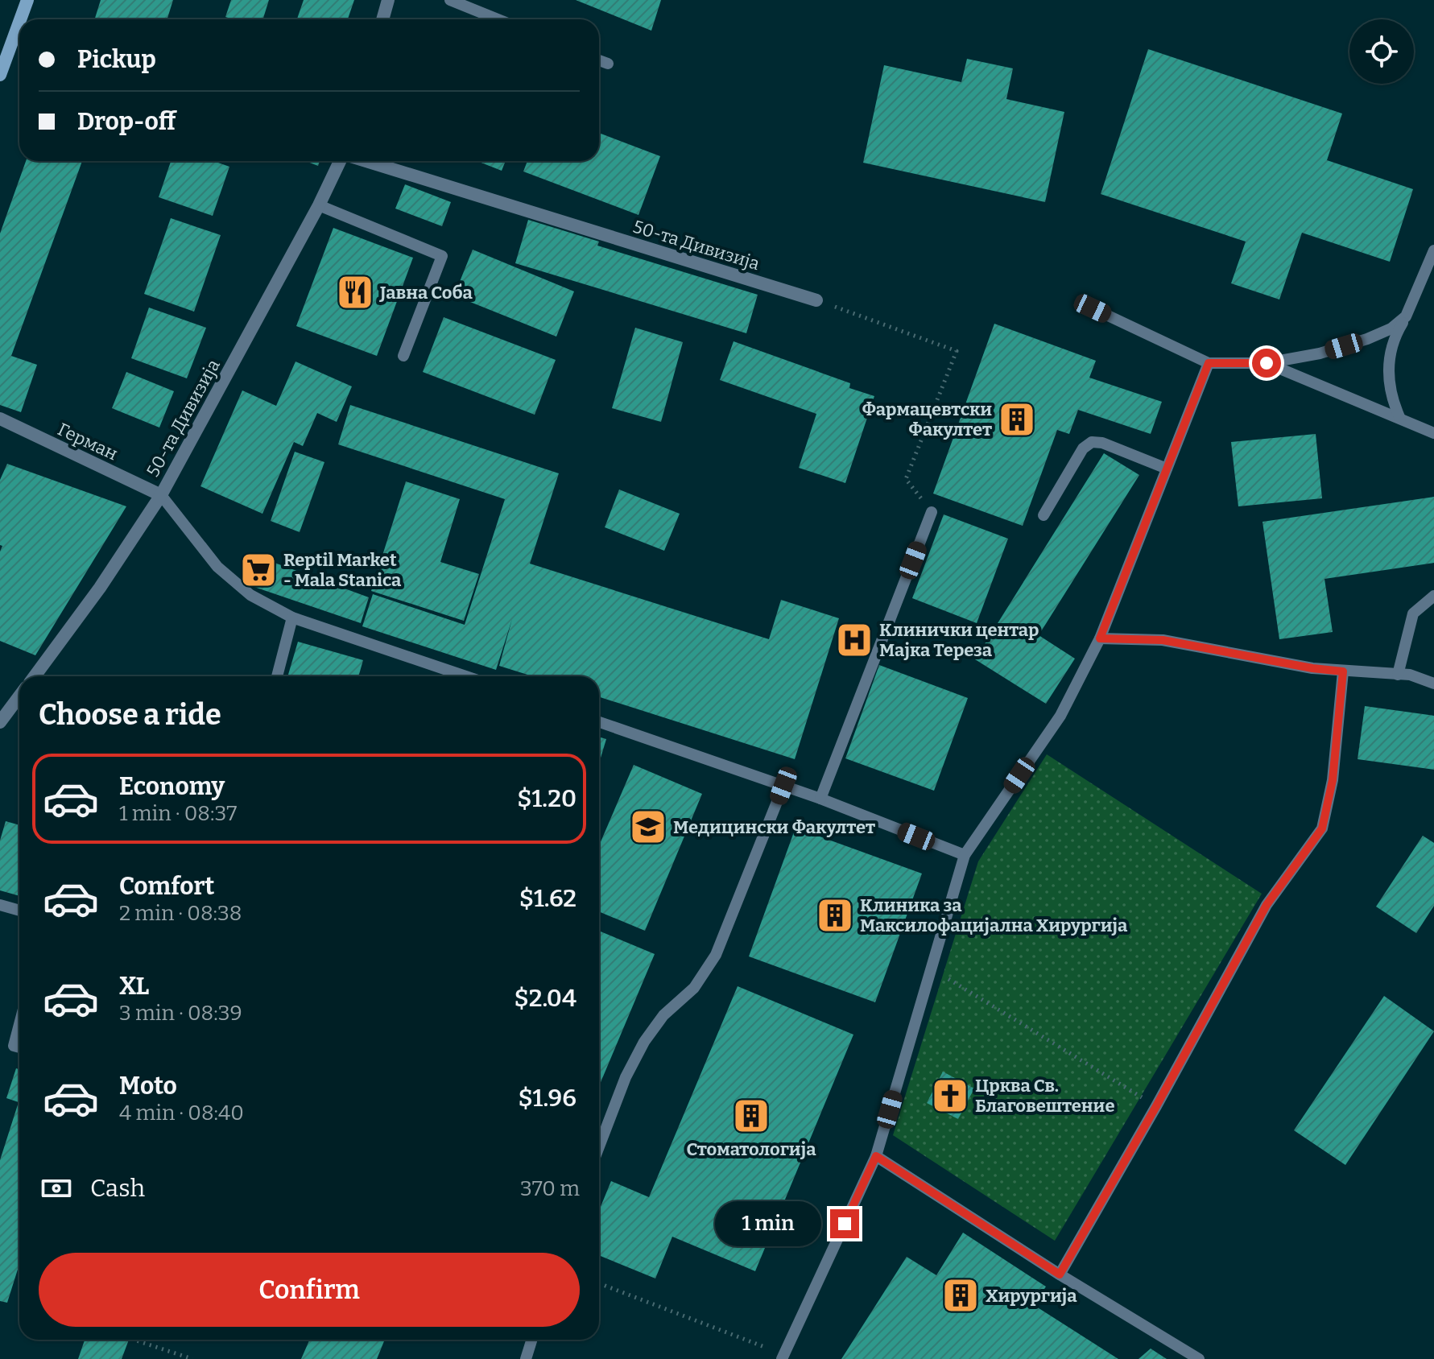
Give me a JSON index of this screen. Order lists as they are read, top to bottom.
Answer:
{
  "streets": {
    "street": ["50-та Дивизија", "Герман"]
  },
  "crossings": [
    ["50-та Дивизија", "Герман"]
  ],
  "places": {
    "restaurant": ["Јавна Соба"],
    "building": [
      "Фармацевтски Факултет",
      "Клиника за Максилофацијална Хирургија",
      "Стоматологија",
      "Хирургија"
    ],
    "supermarket": ["Reptil Market - Mala Stanica"],
    "hospital": ["Клинички центар Мајка Тереза"],
    "school or university": ["Медицински Факултет"],
    "church": ["Црква Св. Благовештение"]
  },
  "page": {
    "banner": ["Pickup", "Drop-off"],
    "heading": "Choose a ride",
    "list": [
      {
        "name": "Economy",
        "note": "1 min · 08:37",
        "value": "$1.20"
      },
      {
        "name": "Comfort",
        "note": "2 min · 08:38",
        "value": "$1.62"
      },
      {
        "name": "XL",
        "note": "3 min · 08:39",
        "value": "$2.04"
      },
      {
        "name": "Moto",
        "note": "4 min · 08:40",
        "value": "$1.96"
      }
    ],
    "pay": ["Cash", "370 m"],
    "bubble": "1 min",
    "buttons": "Confirm"
  }
}
